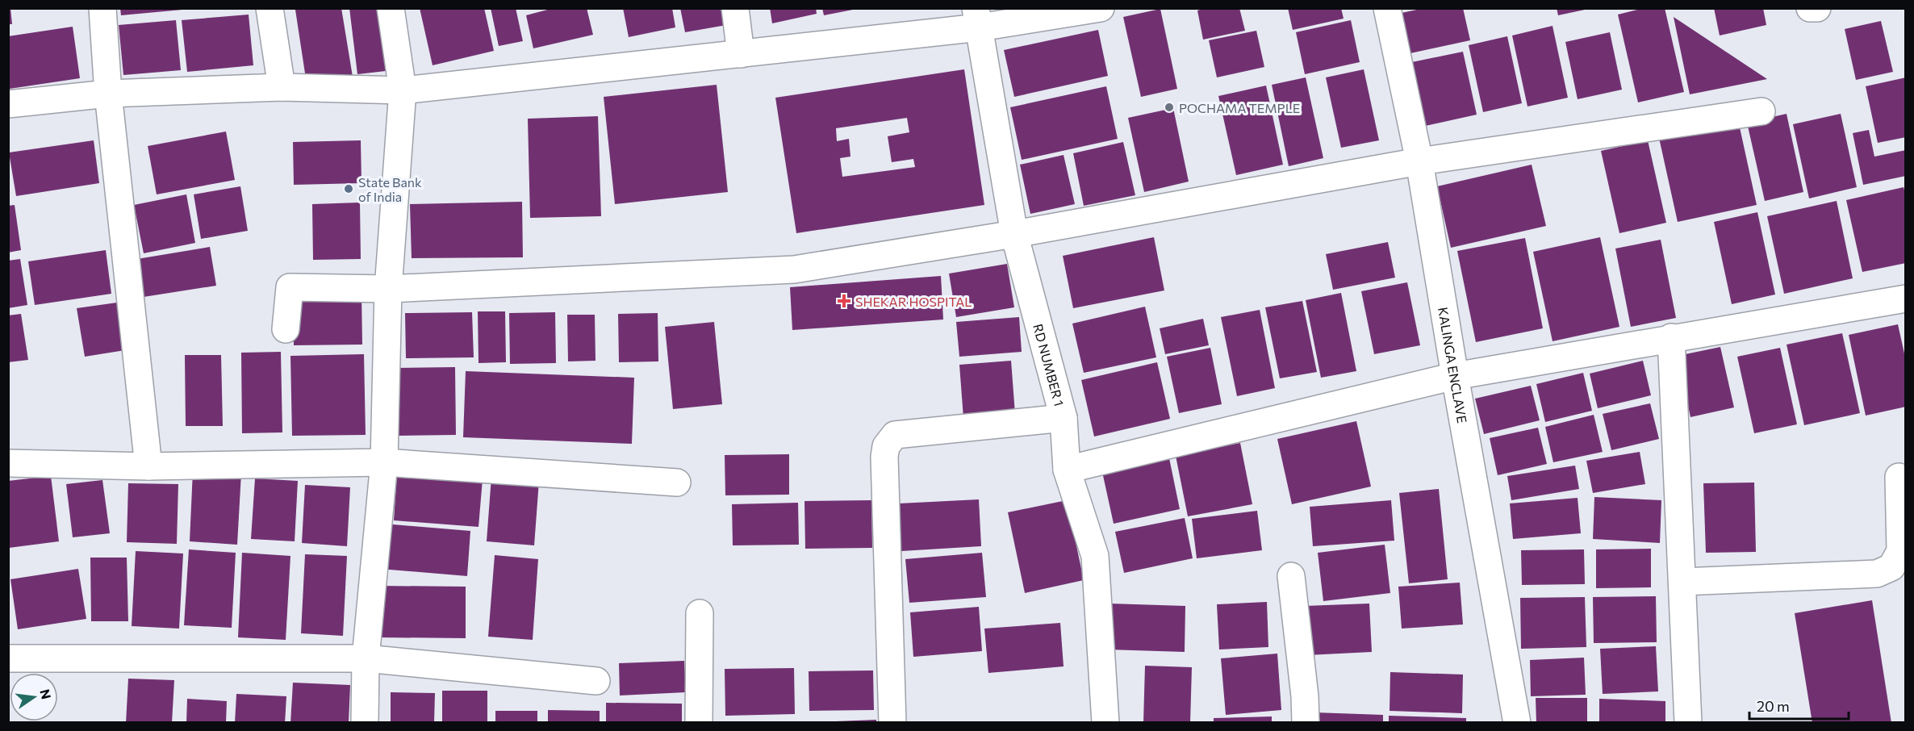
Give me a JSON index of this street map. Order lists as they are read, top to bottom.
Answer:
{
  "streets": {
    "street": ["RD NUMBER 1", "KALINGA ENCLAVE"]
  },
  "places": {
    "other": ["POCHAMA TEMPLE", "State Bank of India"],
    "health": ["SHEKAR HOSPITAL"]
  },
  "scale_bar": "20 m",
  "north": "right"
}
